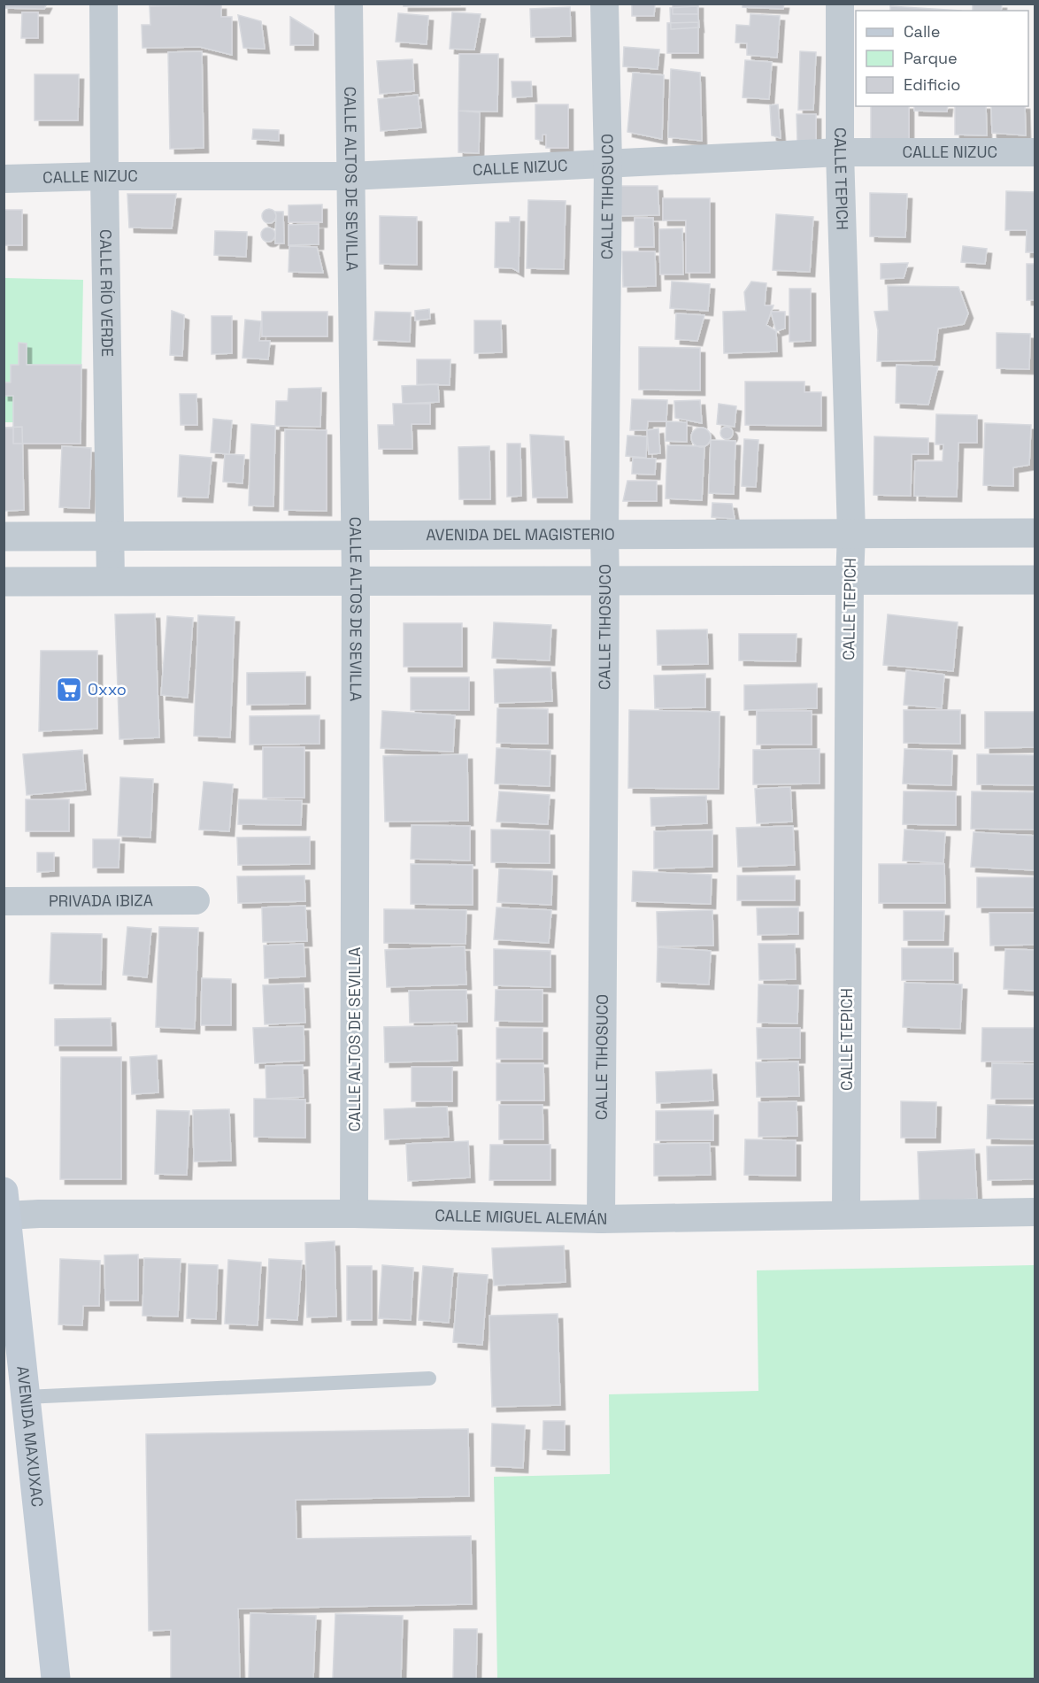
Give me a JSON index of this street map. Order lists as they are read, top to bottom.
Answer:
{
  "streets": {
    "main road": ["AVENIDA MAXUXAC"],
    "street": [
      "CALLE NIZUC",
      "CALLE ALTOS DE SEVILLA",
      "CALLE TEPICH",
      "CALLE TIHOSUCO",
      "CALLE RÍO VERDE",
      "AVENIDA DEL MAGISTERIO",
      "PRIVADA IBIZA",
      "CALLE MIGUEL ALEMÁN"
    ]
  },
  "crossings": [
    ["CALLE NIZUC", "CALLE ALTOS DE SEVILLA"],
    ["CALLE NIZUC", "CALLE TEPICH"],
    ["CALLE NIZUC", "CALLE TIHOSUCO"],
    ["CALLE NIZUC", "CALLE RÍO VERDE"],
    ["CALLE ALTOS DE SEVILLA", "AVENIDA DEL MAGISTERIO"],
    ["CALLE ALTOS DE SEVILLA", "CALLE MIGUEL ALEMÁN"],
    ["CALLE TEPICH", "AVENIDA DEL MAGISTERIO"],
    ["CALLE TEPICH", "CALLE MIGUEL ALEMÁN"],
    ["CALLE TIHOSUCO", "AVENIDA DEL MAGISTERIO"],
    ["CALLE TIHOSUCO", "CALLE MIGUEL ALEMÁN"],
    ["CALLE RÍO VERDE", "AVENIDA DEL MAGISTERIO"],
    ["CALLE MIGUEL ALEMÁN", "AVENIDA MAXUXAC"]
  ],
  "places": {
    "supermarket": ["Oxxo"]
  },
  "legend": ["Calle", "Parque", "Edificio"]
}
